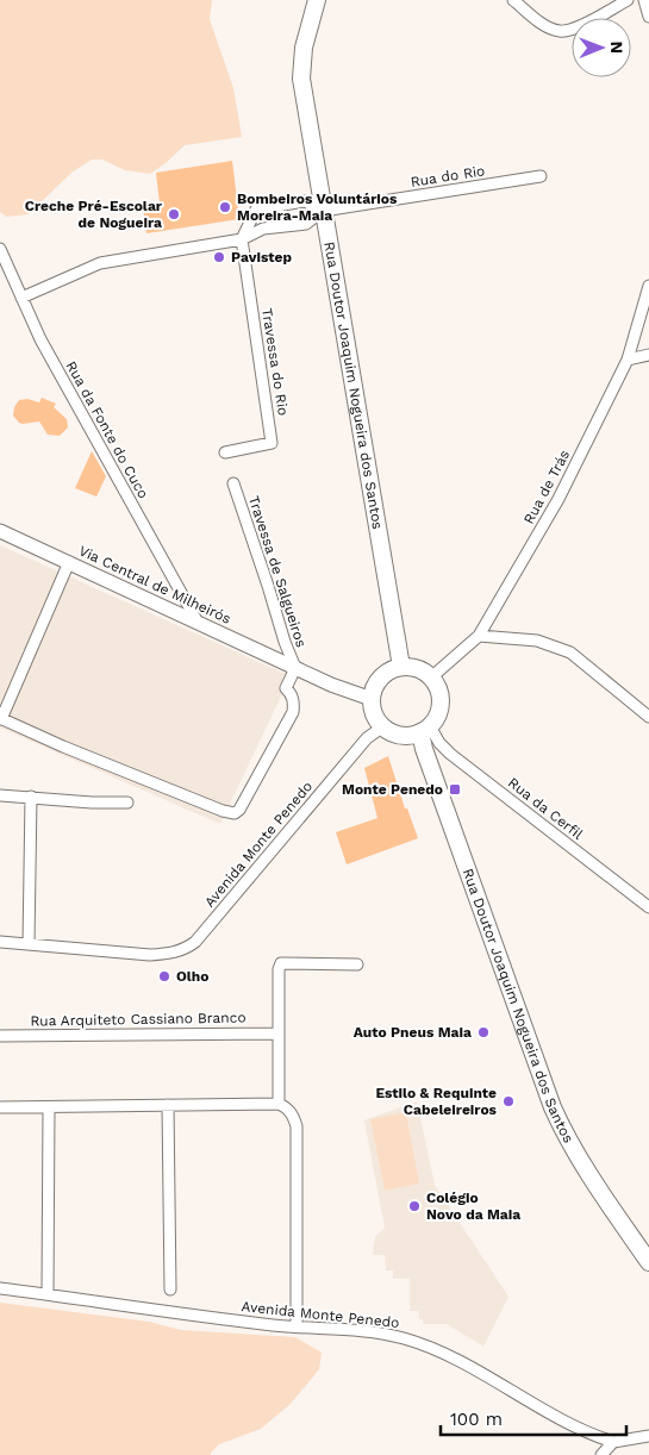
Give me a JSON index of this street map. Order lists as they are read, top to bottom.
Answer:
{
  "streets": {
    "main road": ["Rua Doutor Joaquim Nogueira dos Santos"],
    "street": [
      "Rua do Rio",
      "Travessa do Rio",
      "Rua da Fonte do Cuco",
      "Rua de Trás",
      "Travessa de Salgueiros",
      "Via Central de Milheirós",
      "Rua da Cerfil",
      "Avenida Monte Penedo",
      "Rua Arquiteto Cassiano Branco"
    ]
  },
  "crossings": [
    ["Rua do Rio", "Travessa do Rio"],
    ["Rua do Rio", "Rua Doutor Joaquim Nogueira dos Santos"],
    ["Rua do Rio", "Rua da Fonte do Cuco"],
    ["Rua Doutor Joaquim Nogueira dos Santos", "Rua de Trás"],
    ["Rua Doutor Joaquim Nogueira dos Santos", "Via Central de Milheirós"],
    ["Rua Doutor Joaquim Nogueira dos Santos", "Rua da Cerfil"],
    ["Rua Doutor Joaquim Nogueira dos Santos", "Avenida Monte Penedo"],
    ["Rua da Fonte do Cuco", "Via Central de Milheirós"],
    ["Rua de Trás", "Via Central de Milheirós"],
    ["Rua de Trás", "Rua da Cerfil"],
    ["Rua de Trás", "Avenida Monte Penedo"],
    ["Travessa de Salgueiros", "Via Central de Milheirós"],
    ["Via Central de Milheirós", "Rua da Cerfil"],
    ["Via Central de Milheirós", "Avenida Monte Penedo"],
    ["Rua da Cerfil", "Avenida Monte Penedo"]
  ],
  "places": {
    "other": [
      "Bombeiros Voluntários Moreira-Maia",
      "Creche Pré-Escolar de Nogueira",
      "Pavistep",
      "Olho",
      "Auto Pneus Maia",
      "Estilo & Requinte Cabeleireiros",
      "Colégio Novo da Maia"
    ],
    "transit": ["Monte Penedo"]
  },
  "scale_bar": "100 m",
  "north": "right"
}
